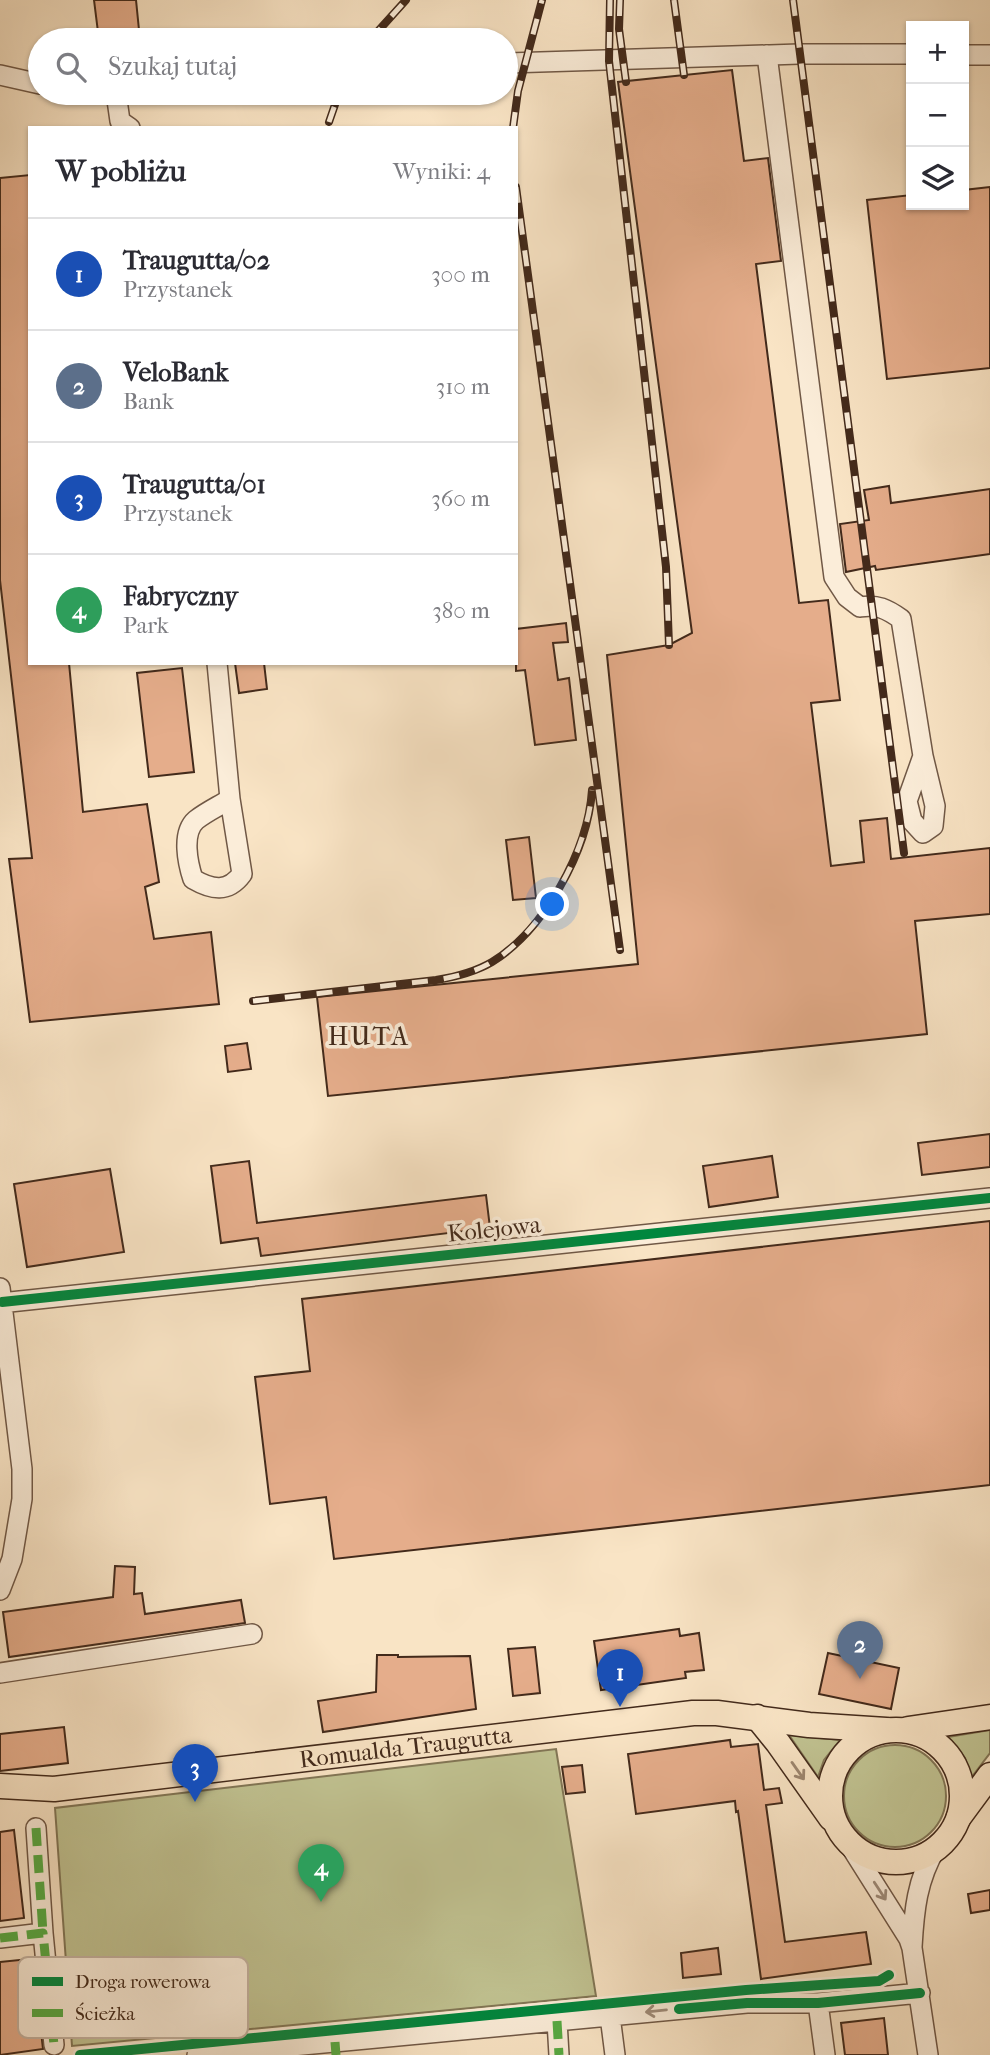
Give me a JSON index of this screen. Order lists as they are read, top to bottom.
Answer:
{
  "streets": {
    "main road": ["Romualda Traugutta"],
    "street": ["Kolejowa"]
  },
  "districts": ["HUTA"],
  "legend": ["Droga rowerowa", "Ścieżka"],
  "page": {
    "map_buttons": ["+", "−"],
    "search": "Szukaj tutaj",
    "heading": ["W pobliżu", "Wyniki: 4"],
    "list": [
      {
        "mark": "1",
        "name": "Traugutta/02",
        "note": "Przystanek",
        "value": "300 m"
      },
      {
        "mark": "2",
        "name": "VeloBank",
        "note": "Bank",
        "value": "310 m"
      },
      {
        "mark": "3",
        "name": "Traugutta/01",
        "note": "Przystanek",
        "value": "360 m"
      },
      {
        "mark": "4",
        "name": "Fabryczny",
        "note": "Park",
        "value": "380 m"
      }
    ],
    "pins": [
      "2",
      "1",
      "3",
      "4"
    ]
  }
}
